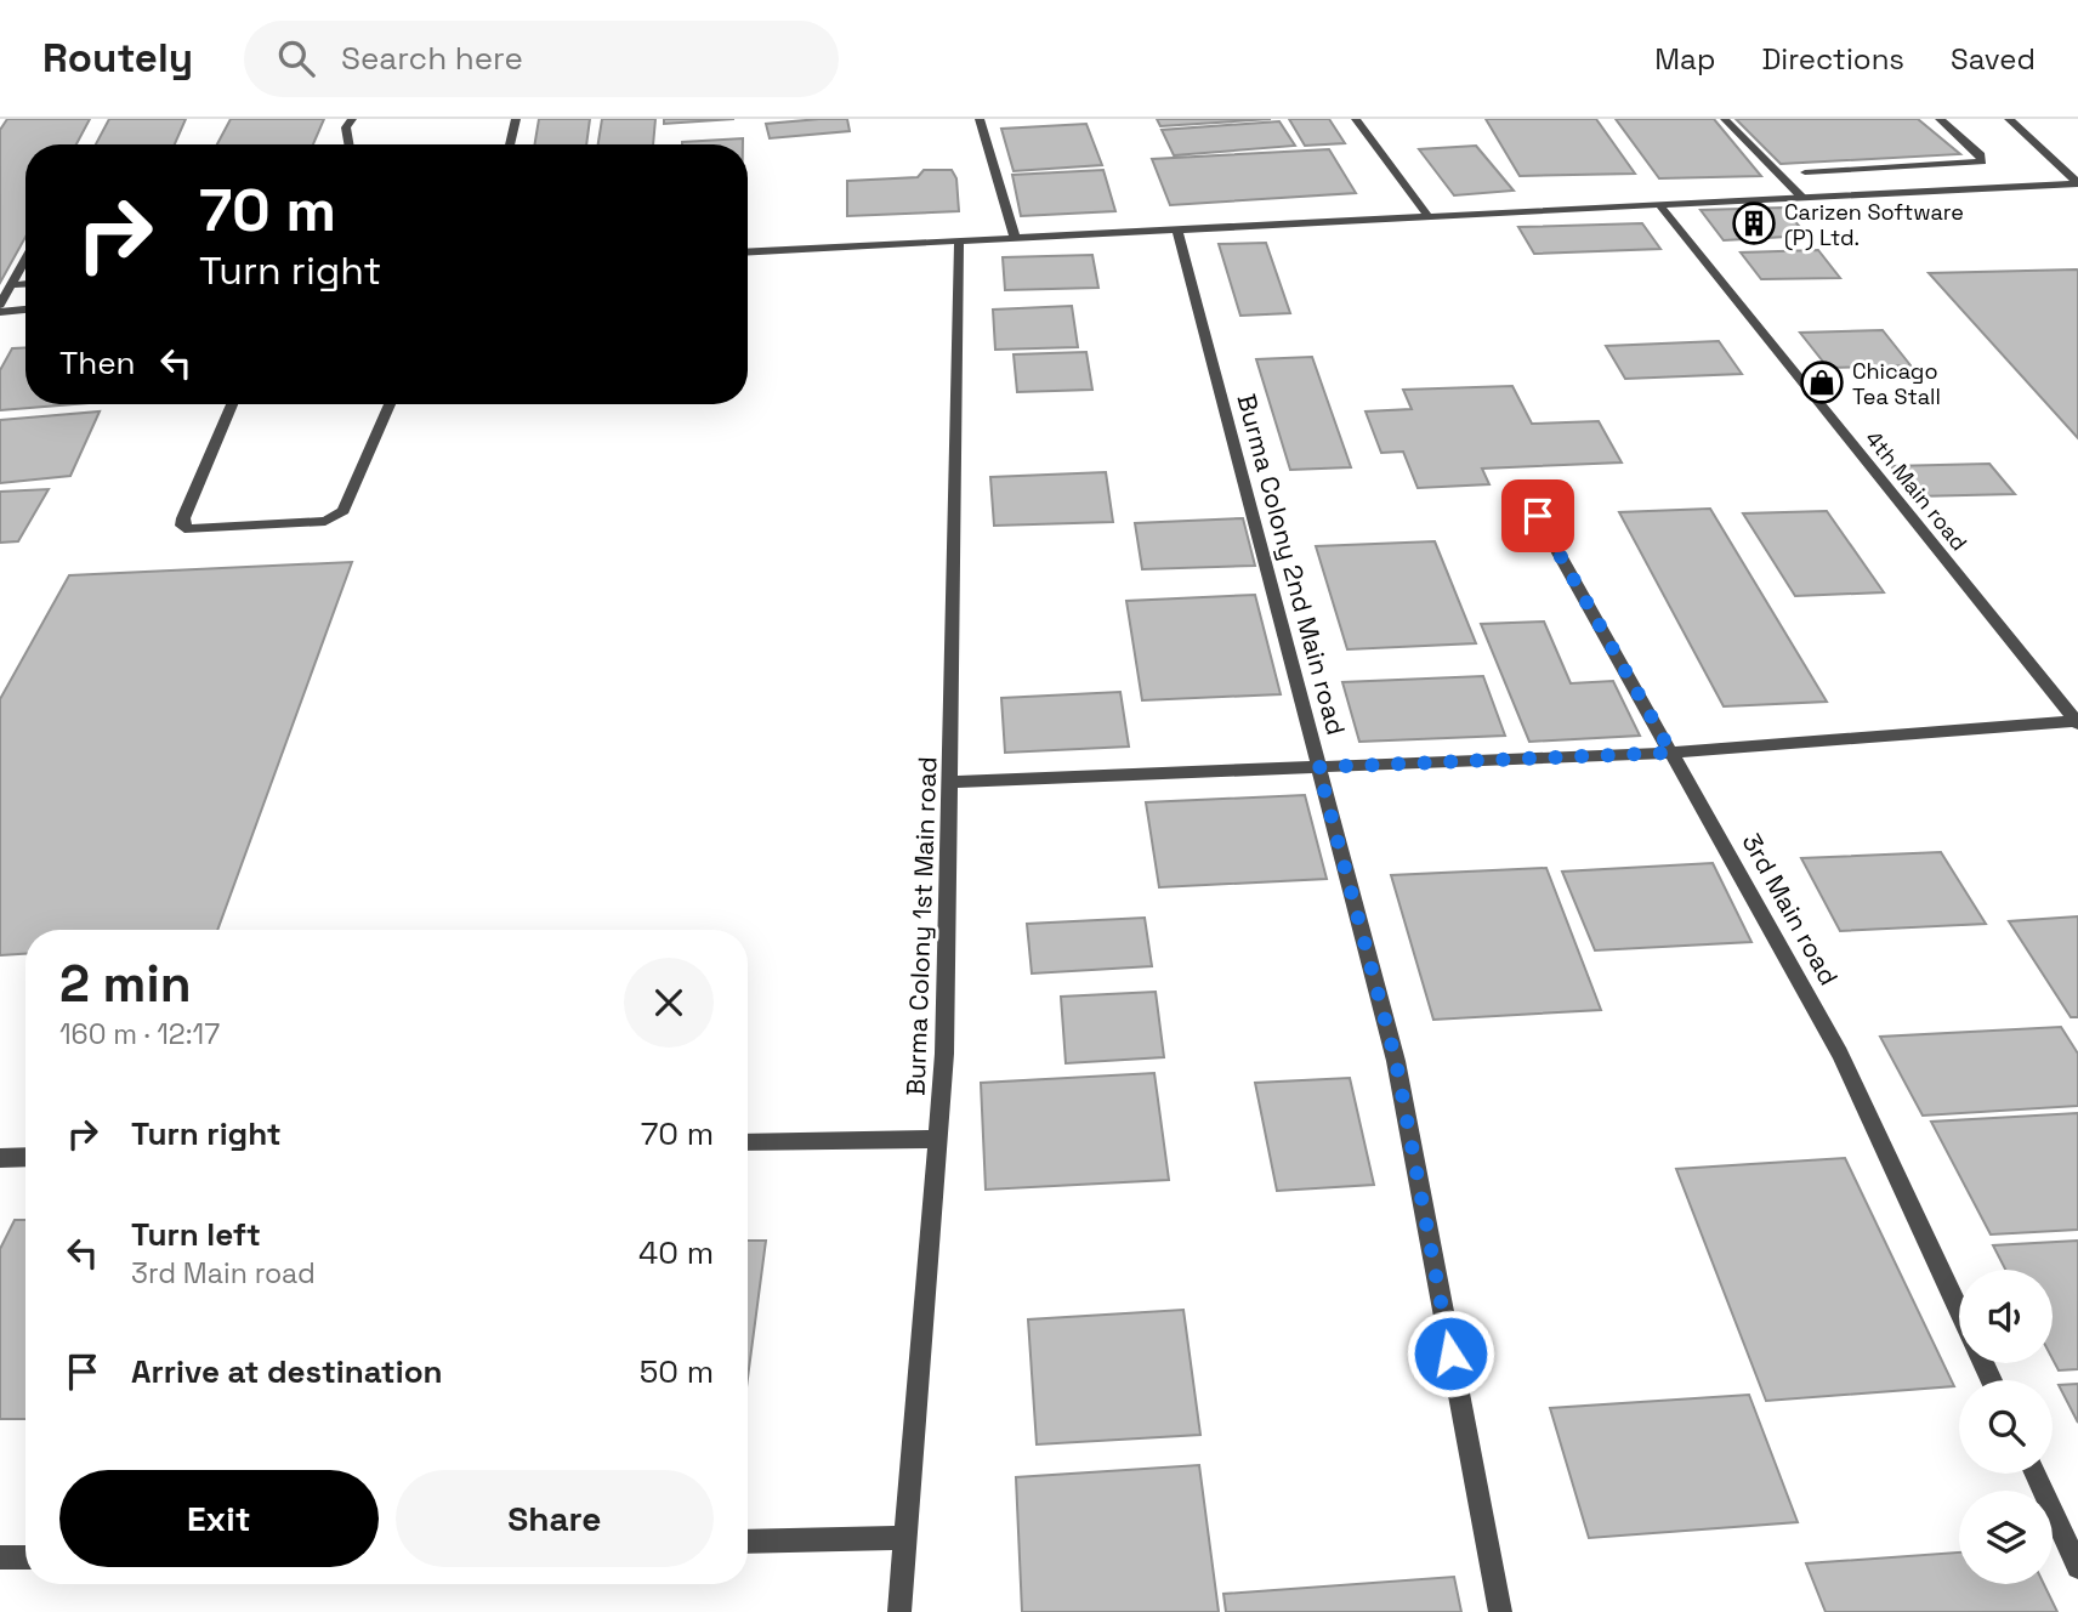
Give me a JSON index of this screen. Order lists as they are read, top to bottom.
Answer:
{
  "streets": {
    "street": [
      "4th Main road",
      "Burma Colony 2nd Main road",
      "3rd Main road",
      "Burma Colony 1st Main road"
    ]
  },
  "places": {
    "building": ["Carizen Software (P) Ltd."],
    "shop": ["Chicago Tea Stall"]
  },
  "page": {
    "header": "Routely",
    "search": "Search here",
    "nav": ["Map", "Directions", "Saved"],
    "turn": ["70 m", "Turn right"],
    "then": "Then",
    "heading": ["2 min", "160 m · 12:17"],
    "list": [
      {
        "name": "Turn right",
        "value": "70 m"
      },
      {
        "name": "Turn left",
        "note": "3rd Main road",
        "value": "40 m"
      },
      {
        "name": "Arrive at destination",
        "value": "50 m"
      }
    ],
    "buttons": ["Exit", "Share"]
  }
}
